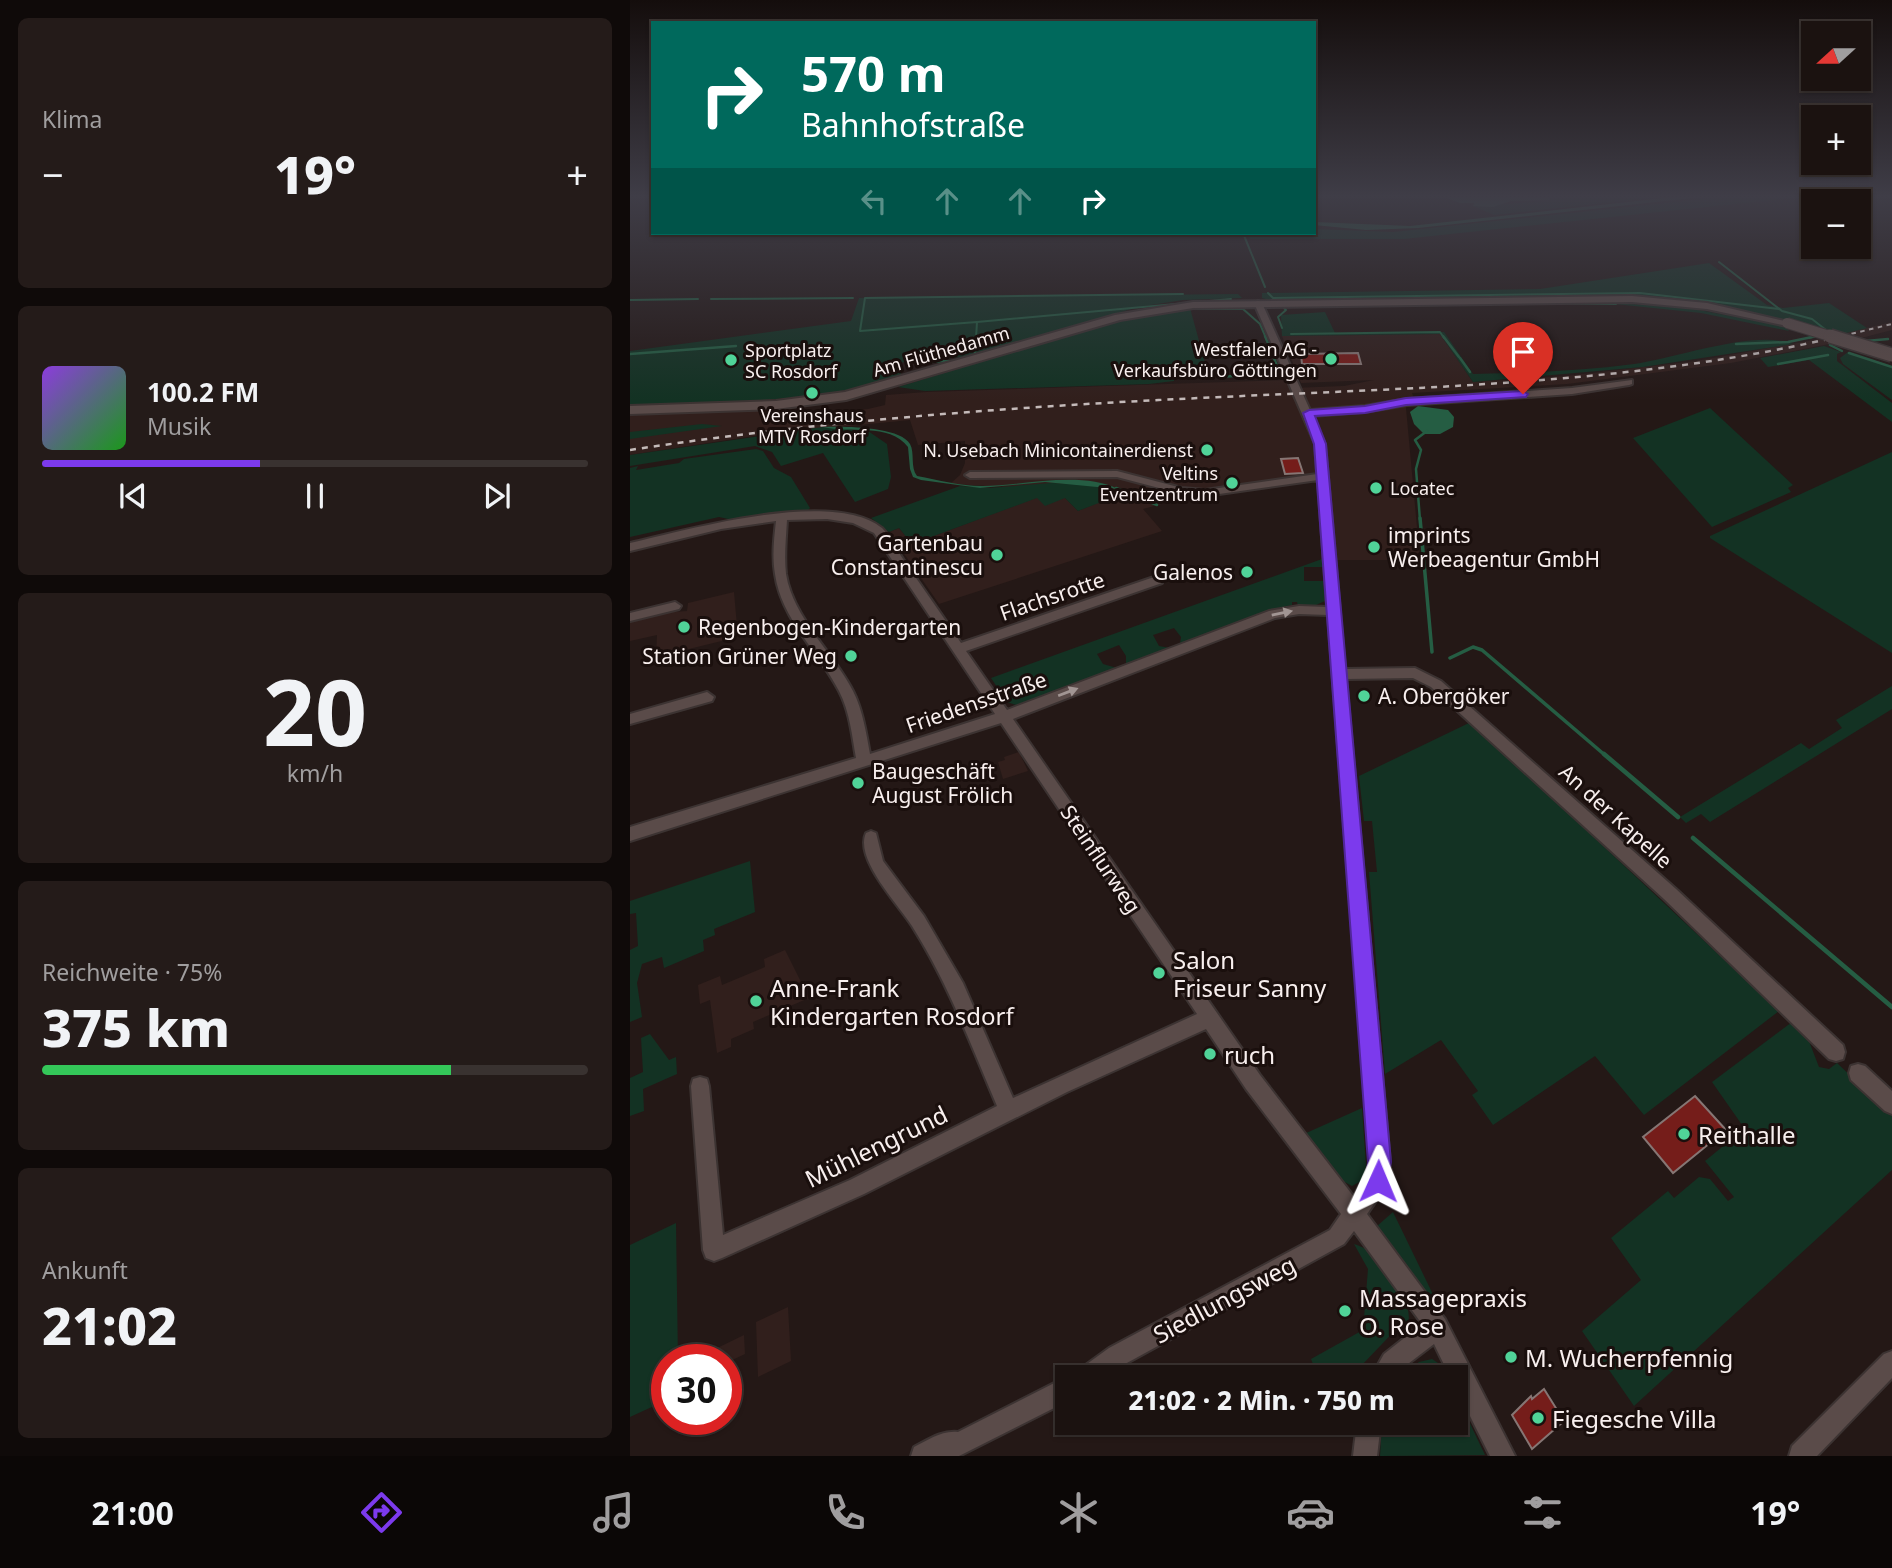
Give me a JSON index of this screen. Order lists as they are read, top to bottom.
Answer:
{
  "streets": {
    "main road": ["Am Flüthedamm"],
    "street": [
      "Flachsrotte",
      "Friedensstraße",
      "An der Kapelle",
      "Steinflurweg",
      "Mühlengrund",
      "Siedlungsweg"
    ]
  },
  "crossings": [
    ["Am Flüthedamm", "Siedlungsweg"],
    ["Flachsrotte", "Steinflurweg"],
    ["Friedensstraße", "Steinflurweg"],
    ["Friedensstraße", "Siedlungsweg"],
    ["An der Kapelle", "Siedlungsweg"],
    ["Steinflurweg", "Mühlengrund"],
    ["Steinflurweg", "Siedlungsweg"]
  ],
  "one_way": ["Friedensstraße"],
  "places": [
    "Westfalen AG - Verkaufsbüro Göttingen",
    "Sportplatz SC Rosdorf",
    "Vereinshaus MTV Rosdorf",
    "N. Usebach Minicontainerdienst",
    "Veltins Eventzentrum",
    "Locatec",
    "imprints Werbeagentur GmbH",
    "Gartenbau Constantinescu",
    "Galenos",
    "Regenbogen-Kindergarten",
    "Station Grüner Weg",
    "A. Obergöker",
    "Baugeschäft August Frölich",
    "Salon Friseur Sanny",
    "Anne-Frank Kindergarten Rosdorf",
    "ruch",
    "Reithalle",
    "Massagepraxis O. Rose",
    "M. Wucherpfennig",
    "Fiegesche Villa"
  ],
  "north": "left",
  "page": {
    "tile": [
      "Klima",
      ["20", "km/h"],
      ["Reichweite · 75%", "375 km"],
      ["Ankunft", "21:02"]
    ],
    "map_buttons": ["+", "−"],
    "turn": ["570 m", "Bahnhofstraße"],
    "heat": ["−", "19°", "+"],
    "song": ["100.2 FM", "Musik"],
    "limit": "30",
    "trip": "21:02 · 2 Min. · 750 m",
    "tabs": ["21:00", "19°"]
  }
}
